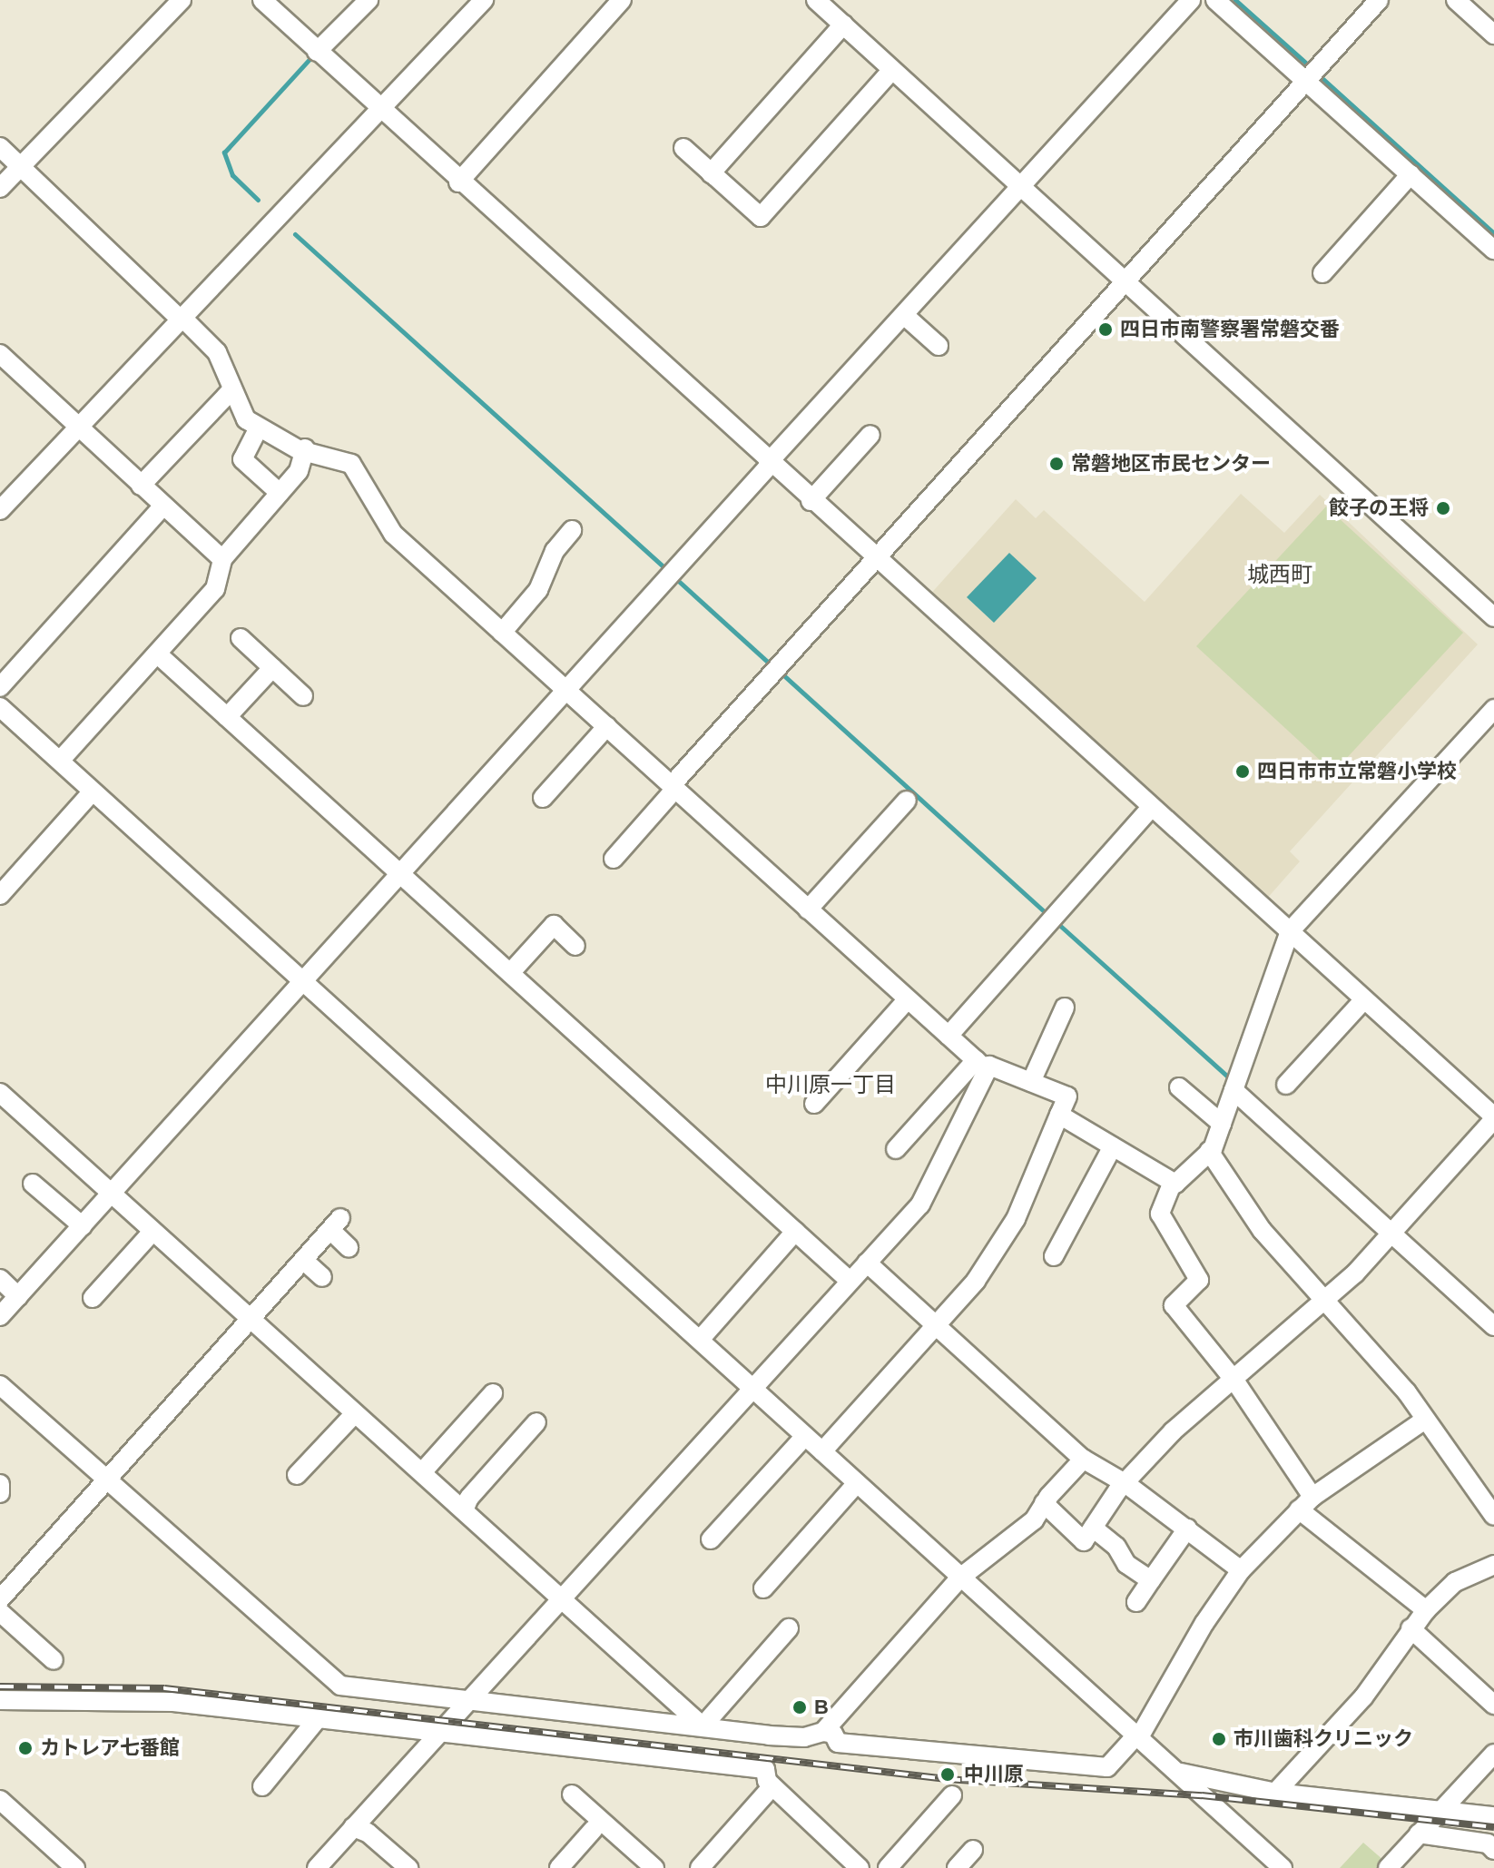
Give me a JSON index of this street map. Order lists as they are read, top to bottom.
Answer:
{
  "districts": ["城西町", "中川原一丁目"],
  "places": [
    "四日市南警察署常磐交番",
    "常磐地区市民センター",
    "餃子の王将",
    "四日市市立常磐小学校",
    "B",
    "市川歯科クリニック",
    "カトレア七番館",
    "中川原"
  ]
}
